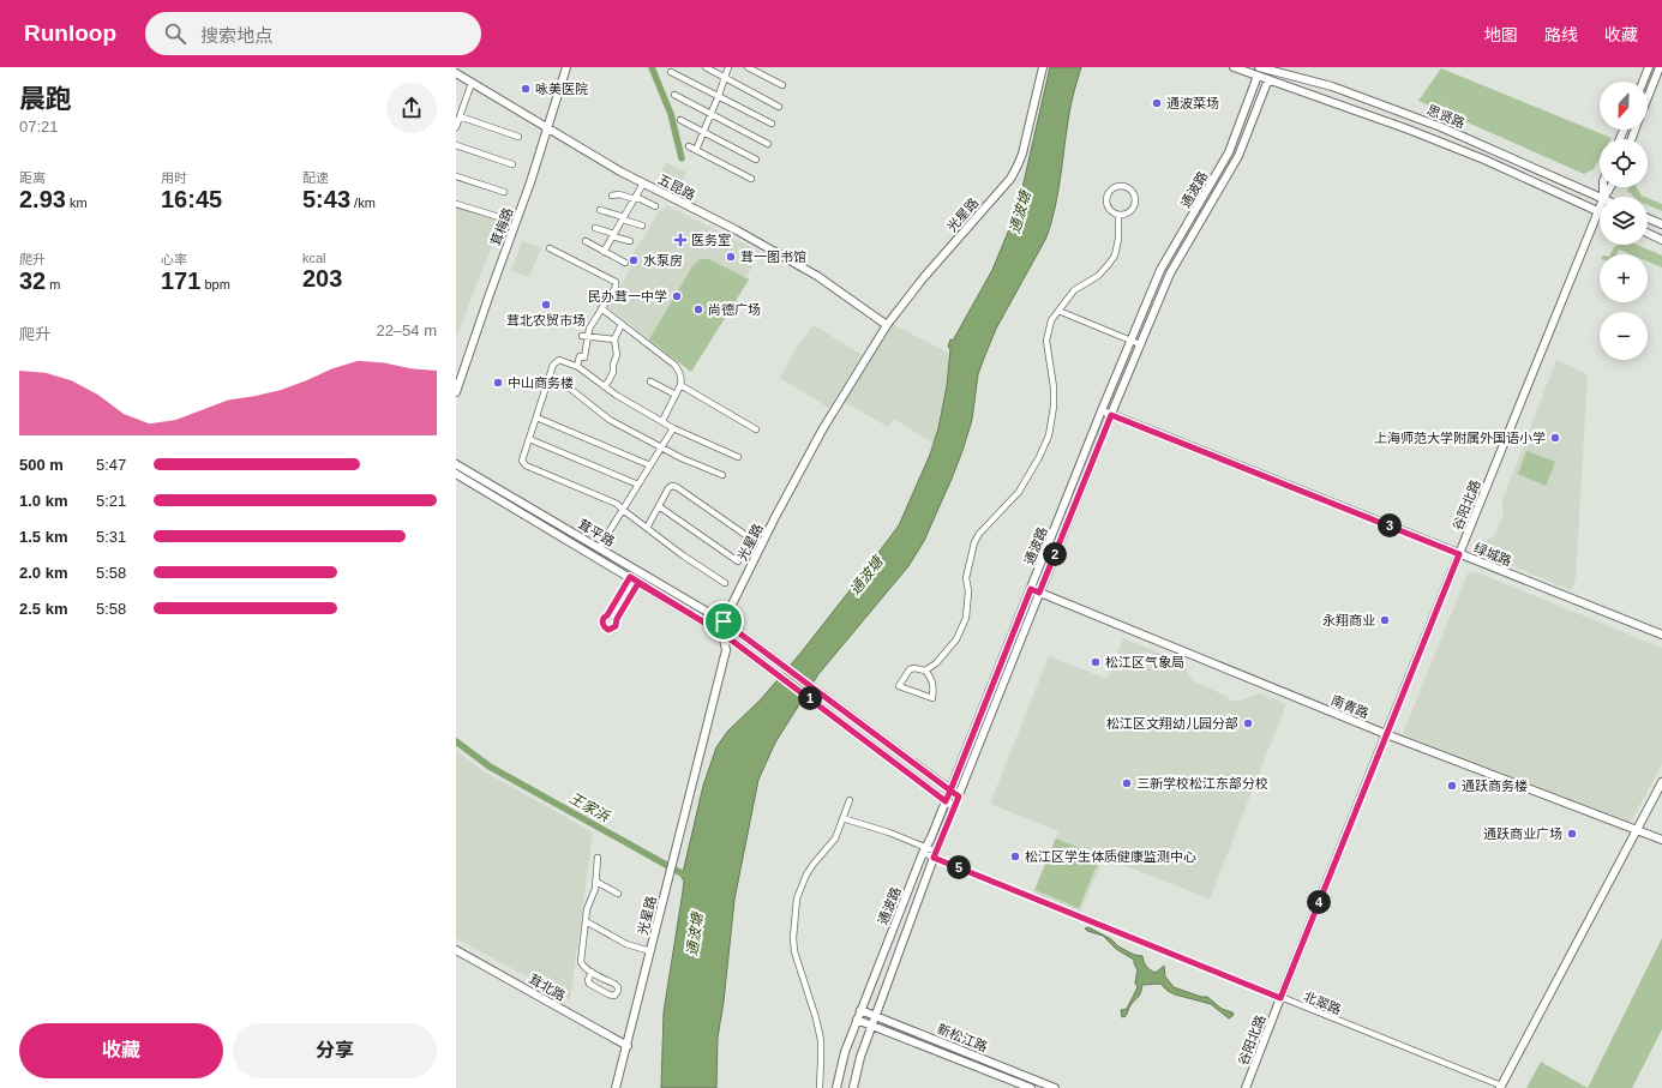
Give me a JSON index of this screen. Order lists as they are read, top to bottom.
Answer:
{
  "streets": {
    "main road": [
      "思贤路",
      "五昆路",
      "通波路",
      "光星路",
      "茸梅路",
      "谷阳北路",
      "茸平路",
      "绿城路",
      "南青路",
      "茸北路",
      "新松江路"
    ],
    "street": ["北翠路"]
  },
  "crossings": [
    ["思贤路", "通波路"],
    ["思贤路", "谷阳北路"],
    ["五昆路", "光星路"],
    ["五昆路", "茸梅路"],
    ["通波路", "茸平路"],
    ["通波路", "绿城路"],
    ["通波路", "南青路"],
    ["通波路", "北翠路"],
    ["通波路", "新松江路"],
    ["光星路", "茸平路"],
    ["光星路", "茸北路"],
    ["谷阳北路", "绿城路"],
    ["谷阳北路", "南青路"],
    ["谷阳北路", "北翠路"]
  ],
  "water": ["通波塘", "王家浜"],
  "places": {
    "other": [
      "咏美医院",
      "通波菜场",
      "茸一图书馆",
      "水泵房",
      "民办茸一中学",
      "茸北农贸市场",
      "尚德广场",
      "中山商务楼",
      "上海师范大学附属外国语小学",
      "永翔商业",
      "松江区气象局",
      "松江区文翔幼儿园分部",
      "三新学校松江东部分校",
      "通跃商务楼",
      "通跃商业广场",
      "松江区学生体质健康监测中心"
    ],
    "health": ["医务室"]
  },
  "north": "bottom",
  "page": {
    "header": "Runloop",
    "search": "搜索地点",
    "nav": ["地图", "路线", "收藏"],
    "heading": ["晨跑", "07:21"],
    "map_buttons": ["+", "−"],
    "stats": [
      ["距离", "2.93 km"],
      ["用时", "16:45"],
      ["配速", "5:43 /km"],
      ["爬升", "32 m"],
      ["心率", "171 bpm"],
      ["kcal", "203"]
    ],
    "chart": ["爬升", "22–54 m"],
    "list": [
      {
        "name": "500 m",
        "note": "5:47"
      },
      {
        "name": "1.0 km",
        "note": "5:21"
      },
      {
        "name": "1.5 km",
        "note": "5:31"
      },
      {
        "name": "2.0 km",
        "note": "5:58"
      },
      {
        "name": "2.5 km",
        "note": "5:58"
      }
    ],
    "pins": [
      "3",
      "2",
      "1",
      "5",
      "4"
    ],
    "buttons": ["收藏", "分享"]
  }
}
